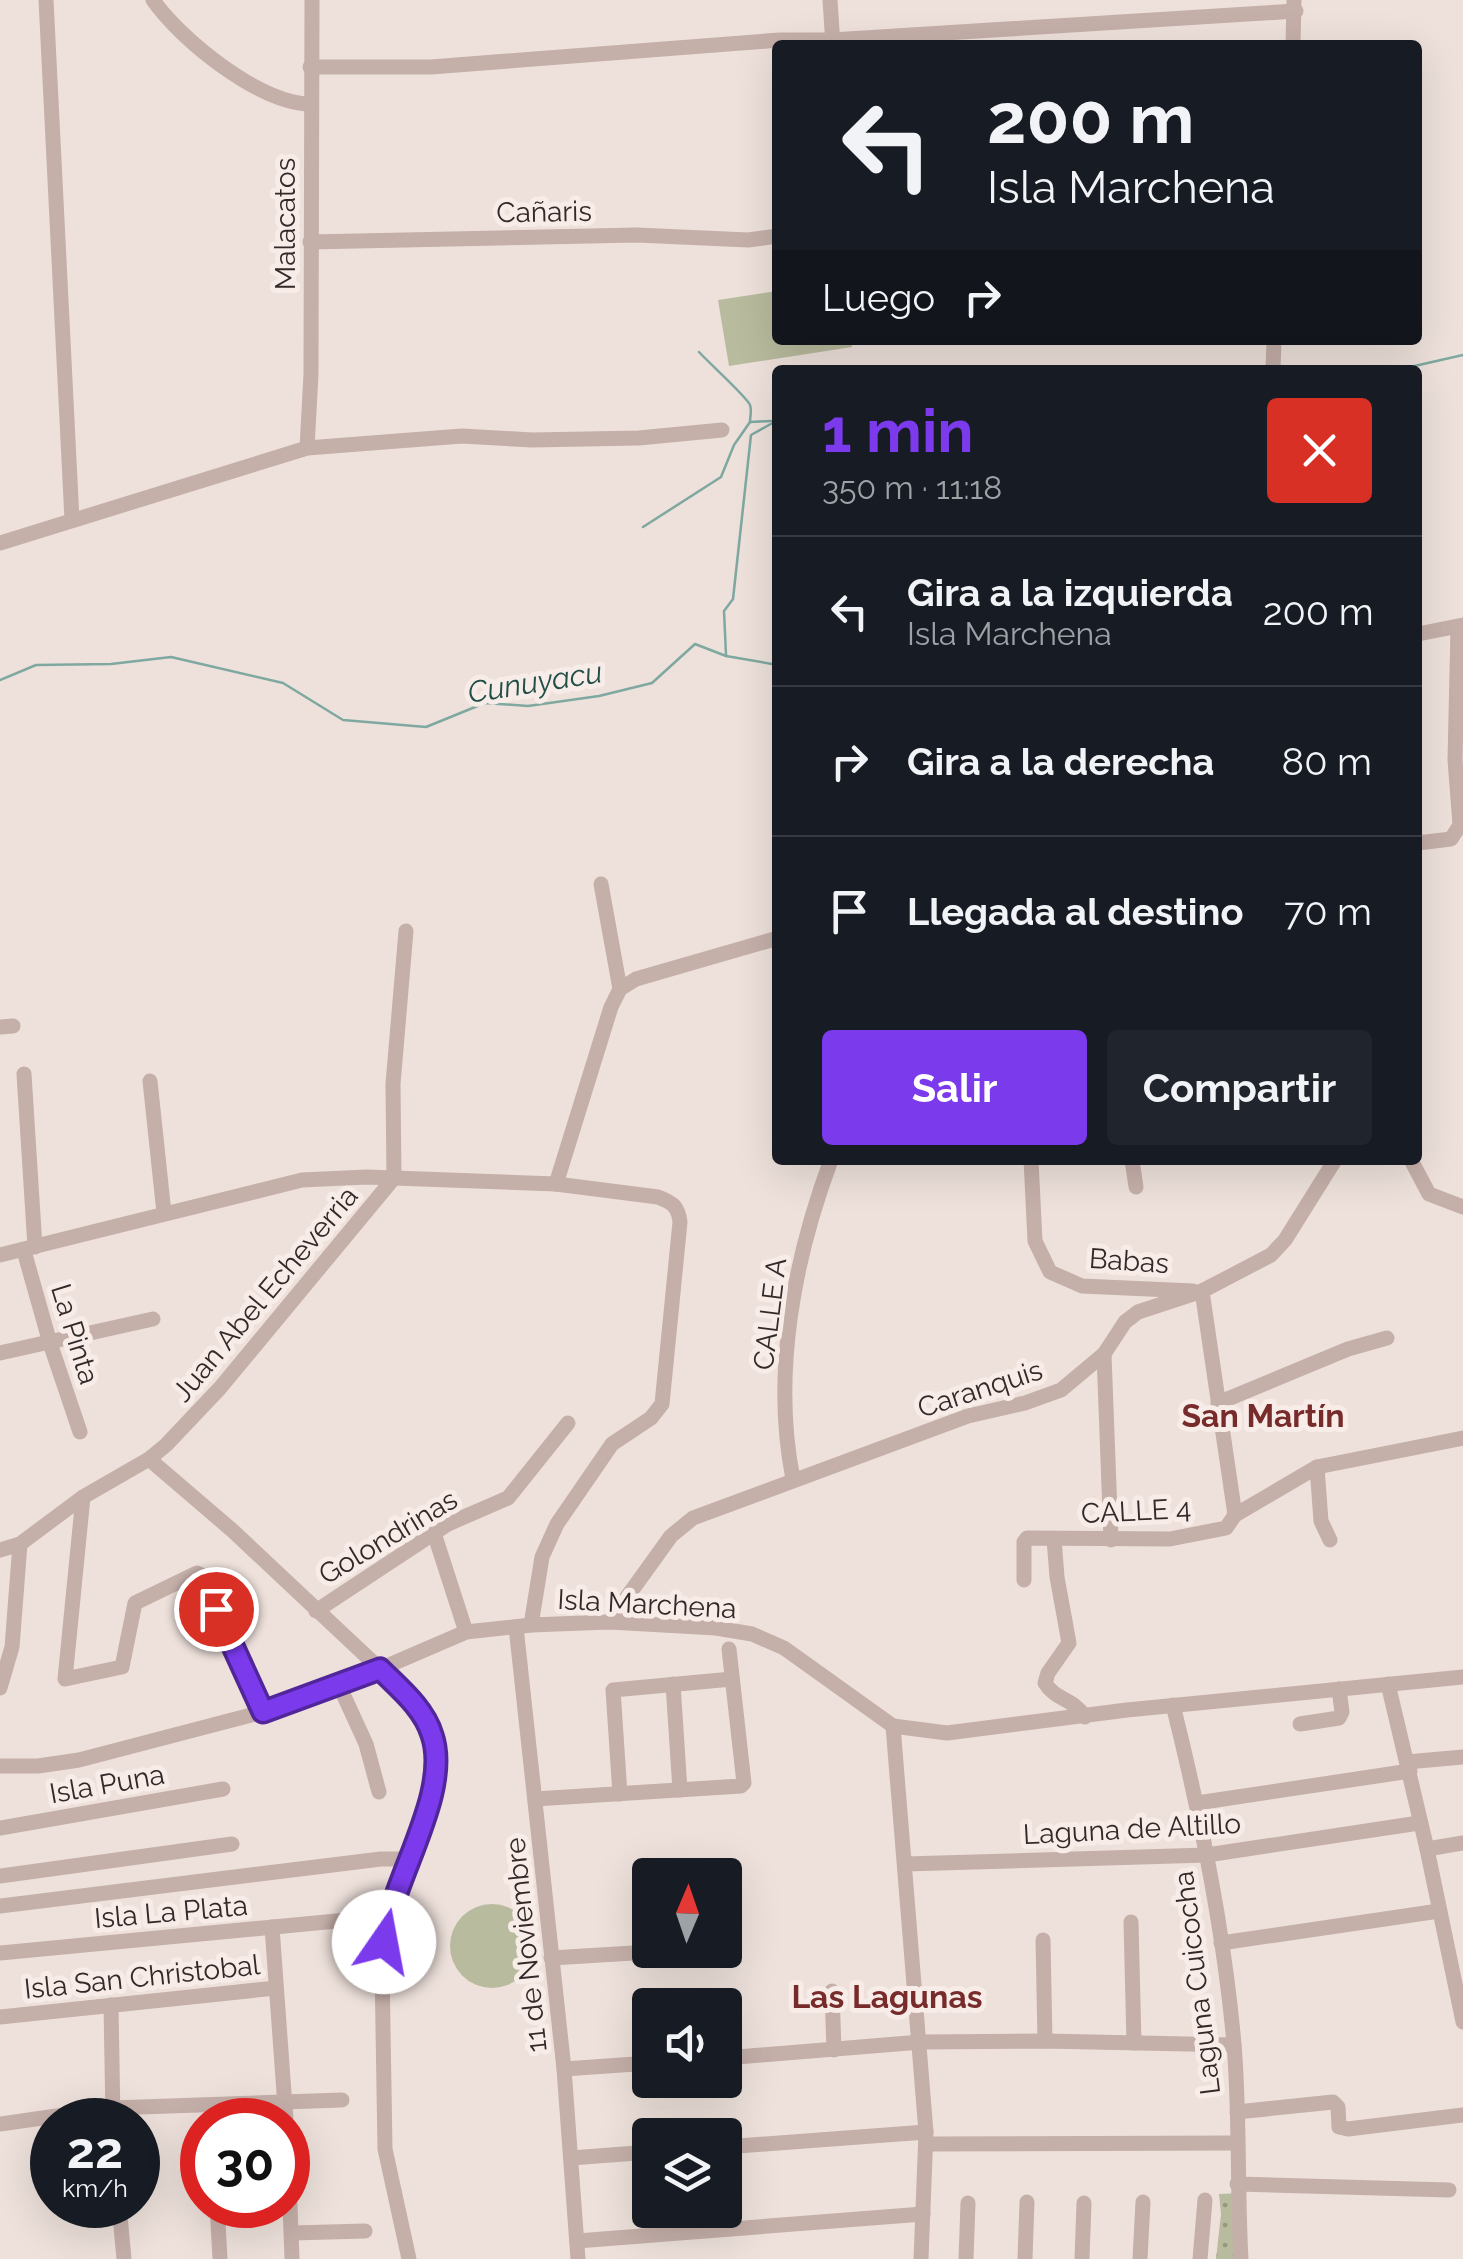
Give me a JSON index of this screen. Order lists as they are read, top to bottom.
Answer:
{
  "streets": {
    "street": [
      "Cañaris",
      "Malacatos",
      "Babas",
      "Juan Abel Echeverria",
      "CALLE A",
      "La Pinta",
      "Caranquis",
      "CALLE 4",
      "Golondrinas",
      "Isla Marchena",
      "Isla Puna",
      "Laguna de Altillo",
      "Isla La Plata",
      "11 de Noviembre",
      "Isla San Christobal",
      "Laguna Cuicocha"
    ]
  },
  "crossings": [
    ["Cañaris", "Malacatos"],
    ["Babas", "Caranquis"],
    ["CALLE A", "Caranquis"],
    ["Caranquis", "Isla Marchena"],
    ["Isla Marchena", "11 de Noviembre"],
    ["Isla Marchena", "Laguna Cuicocha"],
    ["Laguna de Altillo", "Laguna Cuicocha"]
  ],
  "districts": ["San Martín", "Las Lagunas"],
  "water": ["Cunuyacu"],
  "north": "top",
  "page": {
    "turn": ["200 m", "Isla Marchena"],
    "then": "Luego",
    "heading": ["1 min", "350 m · 11:18"],
    "list": [
      {
        "name": "Gira a la izquierda",
        "note": "Isla Marchena",
        "value": "200 m"
      },
      {
        "name": "Gira a la derecha",
        "value": "80 m"
      },
      {
        "name": "Llegada al destino",
        "value": "70 m"
      }
    ],
    "buttons": ["Salir", "Compartir"],
    "speed": "22 km/h",
    "limit": "30"
  }
}
